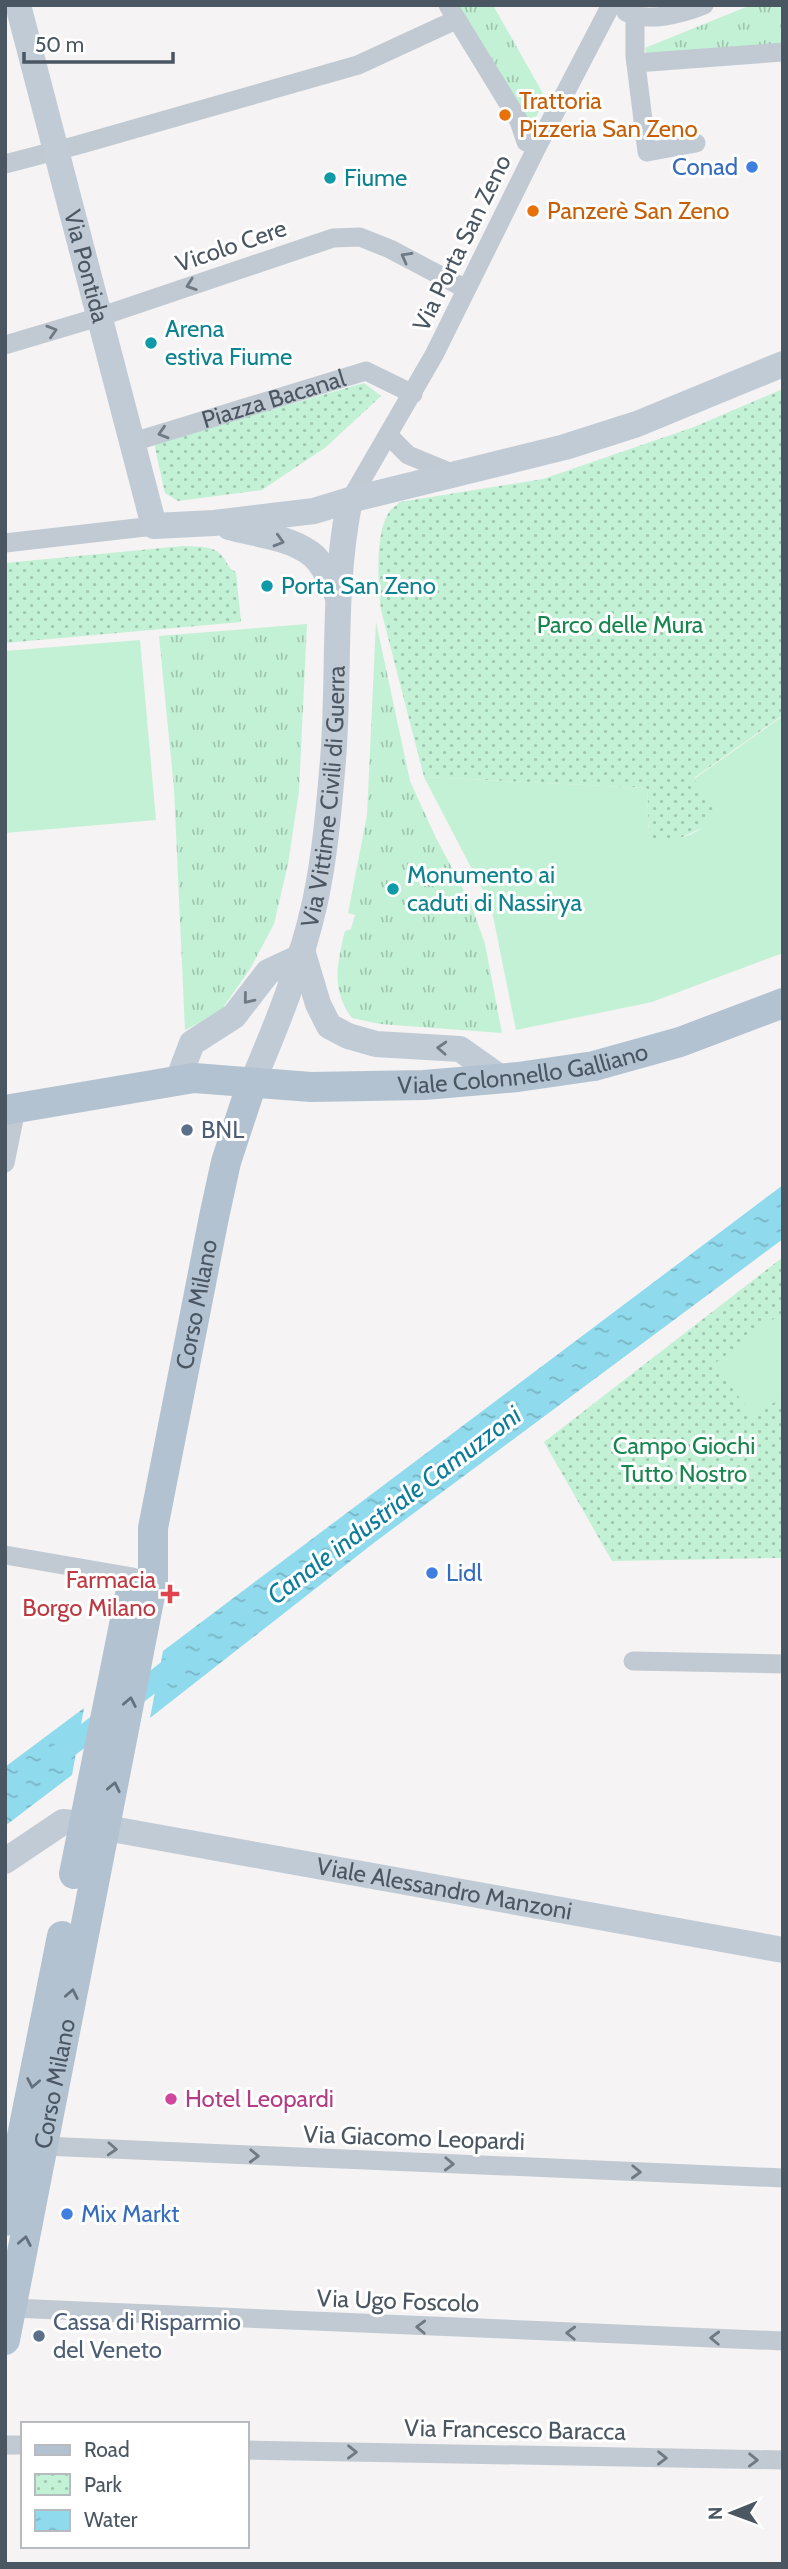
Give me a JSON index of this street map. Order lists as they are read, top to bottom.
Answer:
{
  "streets": {
    "main road": ["Viale Colonnello Galliano", "Corso Milano"],
    "street": [
      "Via Porta San Zeno",
      "Vicolo Cere",
      "Via Pontida",
      "Piazza Bacanal",
      "Via Vittime Civili di Guerra",
      "Viale Alessandro Manzoni",
      "Via Giacomo Leopardi",
      "Via Ugo Foscolo",
      "Via Francesco Baracca"
    ]
  },
  "crossings": [
    ["Via Porta San Zeno", "Vicolo Cere"],
    ["Via Porta San Zeno", "Piazza Bacanal"],
    ["Via Porta San Zeno", "Via Vittime Civili di Guerra"],
    ["Vicolo Cere", "Via Pontida"],
    ["Via Pontida", "Piazza Bacanal"],
    ["Via Vittime Civili di Guerra", "Viale Colonnello Galliano"],
    ["Via Vittime Civili di Guerra", "Corso Milano"],
    ["Viale Colonnello Galliano", "Corso Milano"],
    ["Corso Milano", "Viale Alessandro Manzoni"],
    ["Corso Milano", "Via Giacomo Leopardi"],
    ["Corso Milano", "Via Ugo Foscolo"]
  ],
  "one_way": ["Via Giacomo Leopardi", "Via Ugo Foscolo", "Via Francesco Baracca"],
  "water": ["Canale industriale Camuzzoni"],
  "parks": ["Parco delle Mura", "Campo Giochi Tutto Nostro"],
  "places": {
    "other": [
      "Trattoria Pizzeria San Zeno",
      "Conad",
      "Fiume",
      "Panzerè San Zeno",
      "Arena estiva Fiume",
      "Porta San Zeno",
      "Monumento ai caduti di Nassirya",
      "BNL",
      "Lidl",
      "Hotel Leopardi",
      "Mix Markt",
      "Cassa di Risparmio del Veneto"
    ],
    "health": ["Farmacia Borgo Milano"]
  },
  "legend": ["Road", "Park", "Water"],
  "scale_bar": "50 m",
  "north": "left"
}
